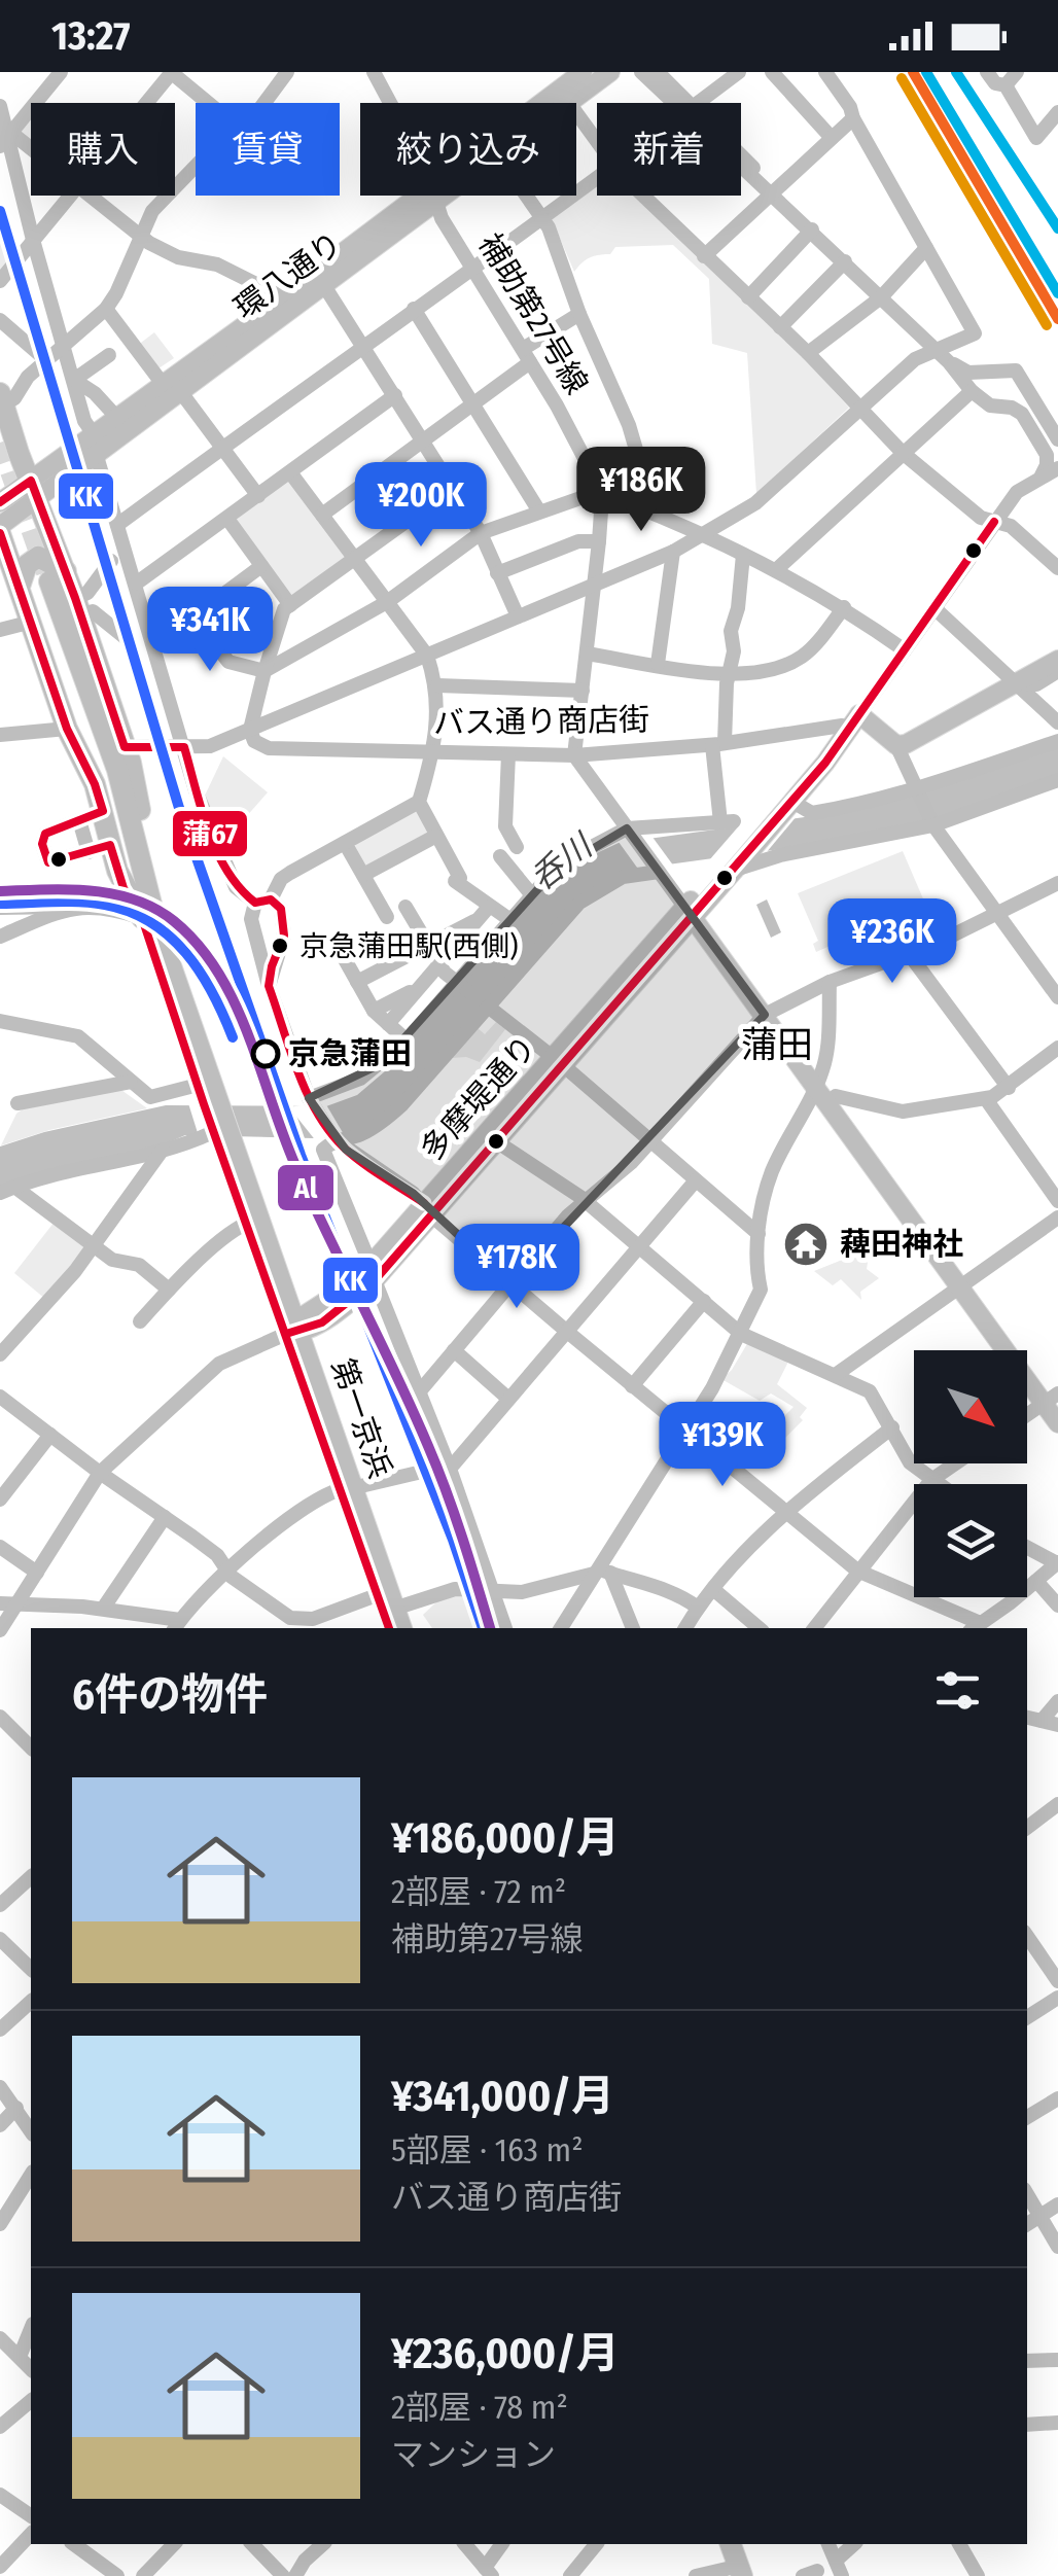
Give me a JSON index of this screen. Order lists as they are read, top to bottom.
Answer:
{
  "streets": {
    "highway": ["第一京浜"],
    "main road": ["環八通り", "多摩堤通り"],
    "street": ["補助第27号線", "バス通り商店街"]
  },
  "crossings": [
    ["補助第27号線", "バス通り商店街"],
    ["バス通り商店街", "多摩堤通り"],
    ["多摩堤通り", "第一京浜"]
  ],
  "districts": ["蒲田"],
  "water": ["呑川"],
  "places": {
    "other": ["京急蒲田駅(西側)", "京急蒲田"],
    "temple": ["薭田神社"]
  },
  "lines": ["transit line KK", "transit line 蒲67", "transit line Al"],
  "north": "bottom right",
  "page": {
    "status": "13:27",
    "chip": [
      "購入",
      "賃貸",
      "絞り込み",
      "新着"
    ],
    "price": [
      "¥186K",
      "¥200K",
      "¥341K",
      "¥236K",
      "¥178K",
      "¥139K"
    ],
    "heading": "6件の物件",
    "list": [
      {
        "name": "¥186,000/月",
        "note": "2部屋 · 72 m² · 補助第27号線"
      },
      {
        "name": "¥341,000/月",
        "note": "5部屋 · 163 m² · バス通り商店街"
      },
      {
        "name": "¥236,000/月",
        "note": "2部屋 · 78 m² · マンション"
      }
    ]
  }
}
